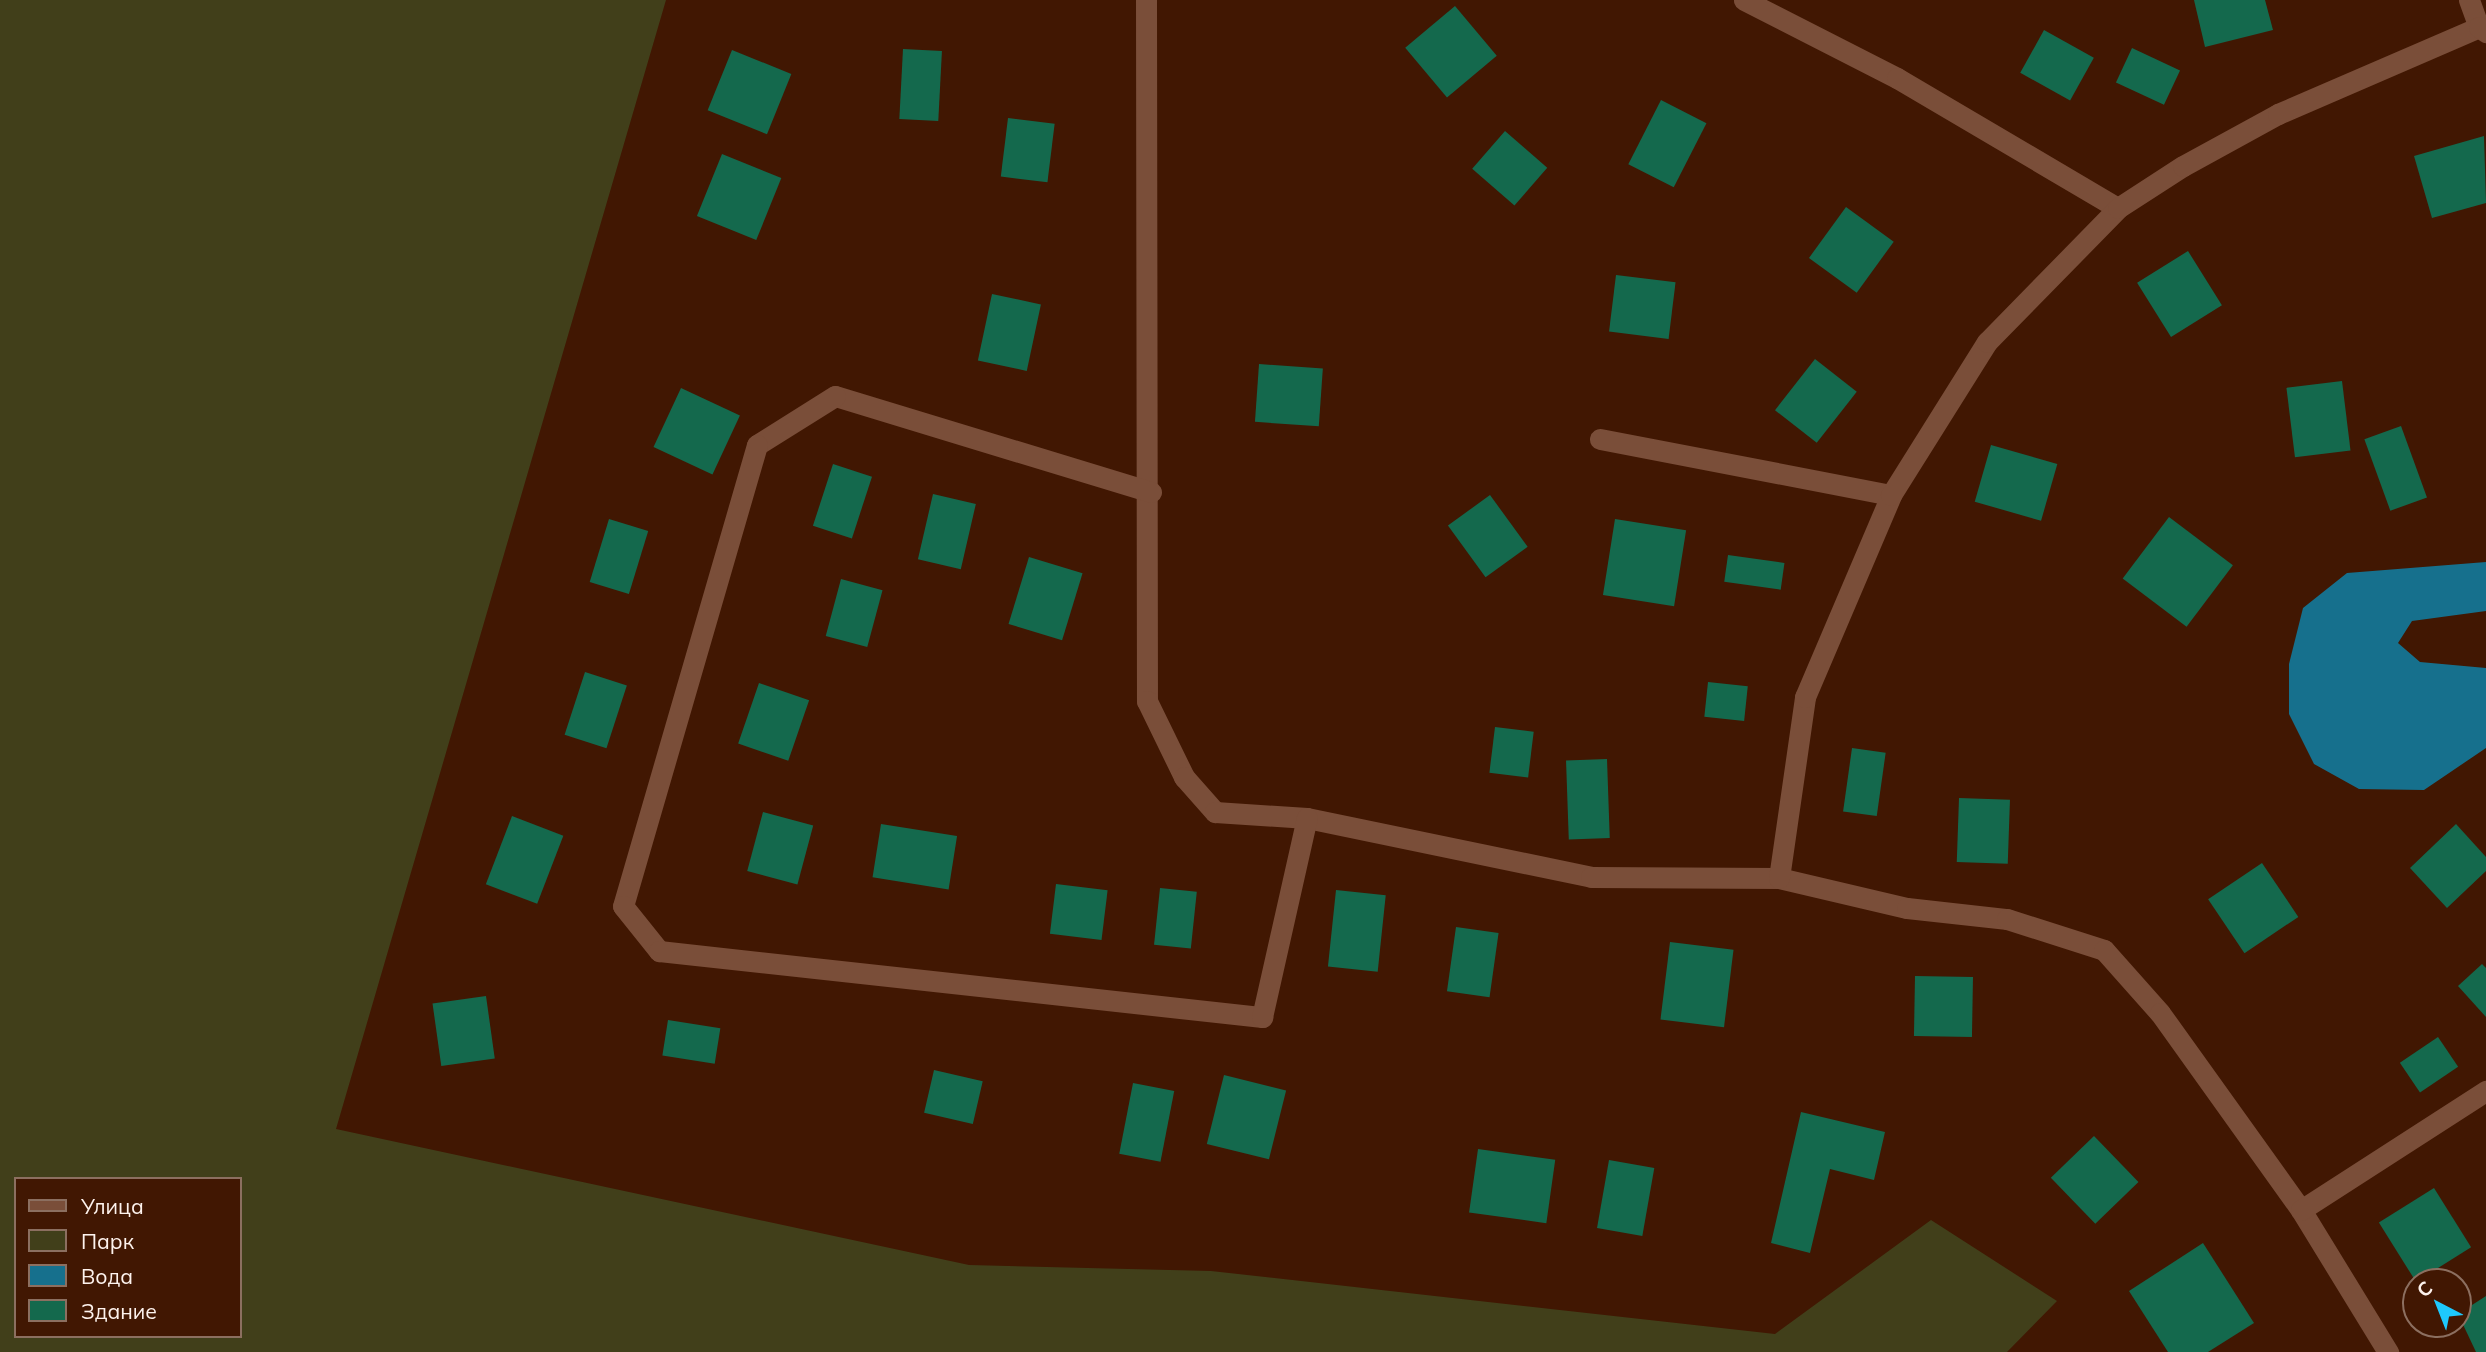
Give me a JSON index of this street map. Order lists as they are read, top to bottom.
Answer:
{
  "legend": [
    "Улица",
    "Парк",
    "Вода",
    "Здание"
  ],
  "north": "top left"
}
